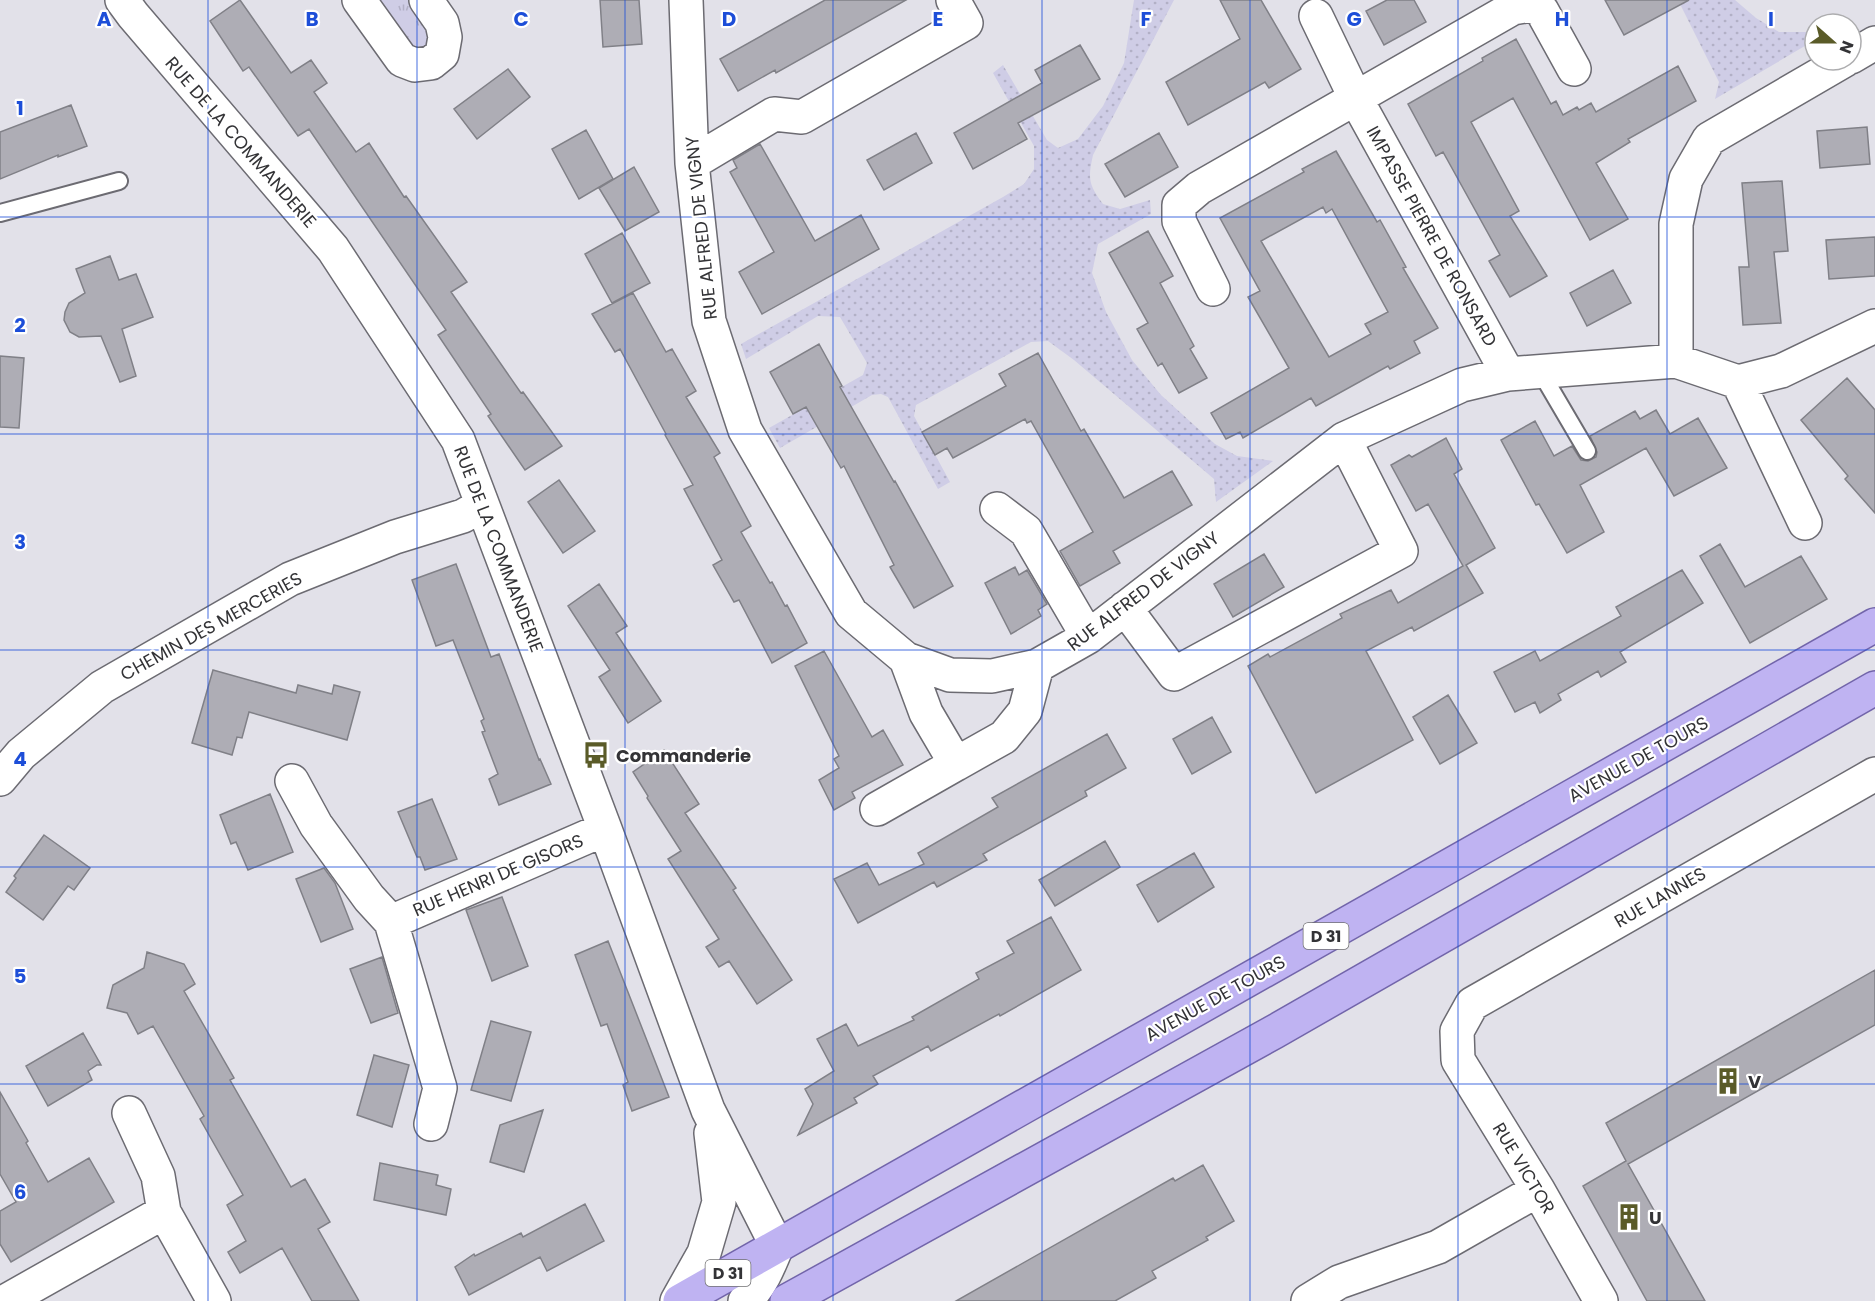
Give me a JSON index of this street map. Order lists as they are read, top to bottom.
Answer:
{
  "streets": {
    "main road": ["AVENUE DE TOURS", "D 31"],
    "street": [
      "RUE DE LA COMMANDERIE",
      "RUE ALFRED DE VIGNY",
      "IMPASSE PIERRE DE RONSARD",
      "CHEMIN DES MERCERIES",
      "RUE HENRI DE GISORS",
      "RUE LANNES",
      "RUE VICTOR"
    ]
  },
  "crossings": [
    ["RUE DE LA COMMANDERIE", "CHEMIN DES MERCERIES"],
    ["RUE DE LA COMMANDERIE", "AVENUE DE TOURS"],
    ["RUE DE LA COMMANDERIE", "RUE HENRI DE GISORS"],
    ["RUE ALFRED DE VIGNY", "IMPASSE PIERRE DE RONSARD"],
    ["RUE LANNES", "RUE VICTOR"]
  ],
  "places": {
    "bus stop": ["Commanderie"],
    "building": ["V", "U"]
  },
  "north": "right",
  "grid": {
    "columns": [
      "A",
      "B",
      "C",
      "D",
      "E",
      "F",
      "G",
      "H",
      "I"
    ],
    "rows": [
      "1",
      "2",
      "3",
      "4",
      "5",
      "6"
    ]
  }
}
